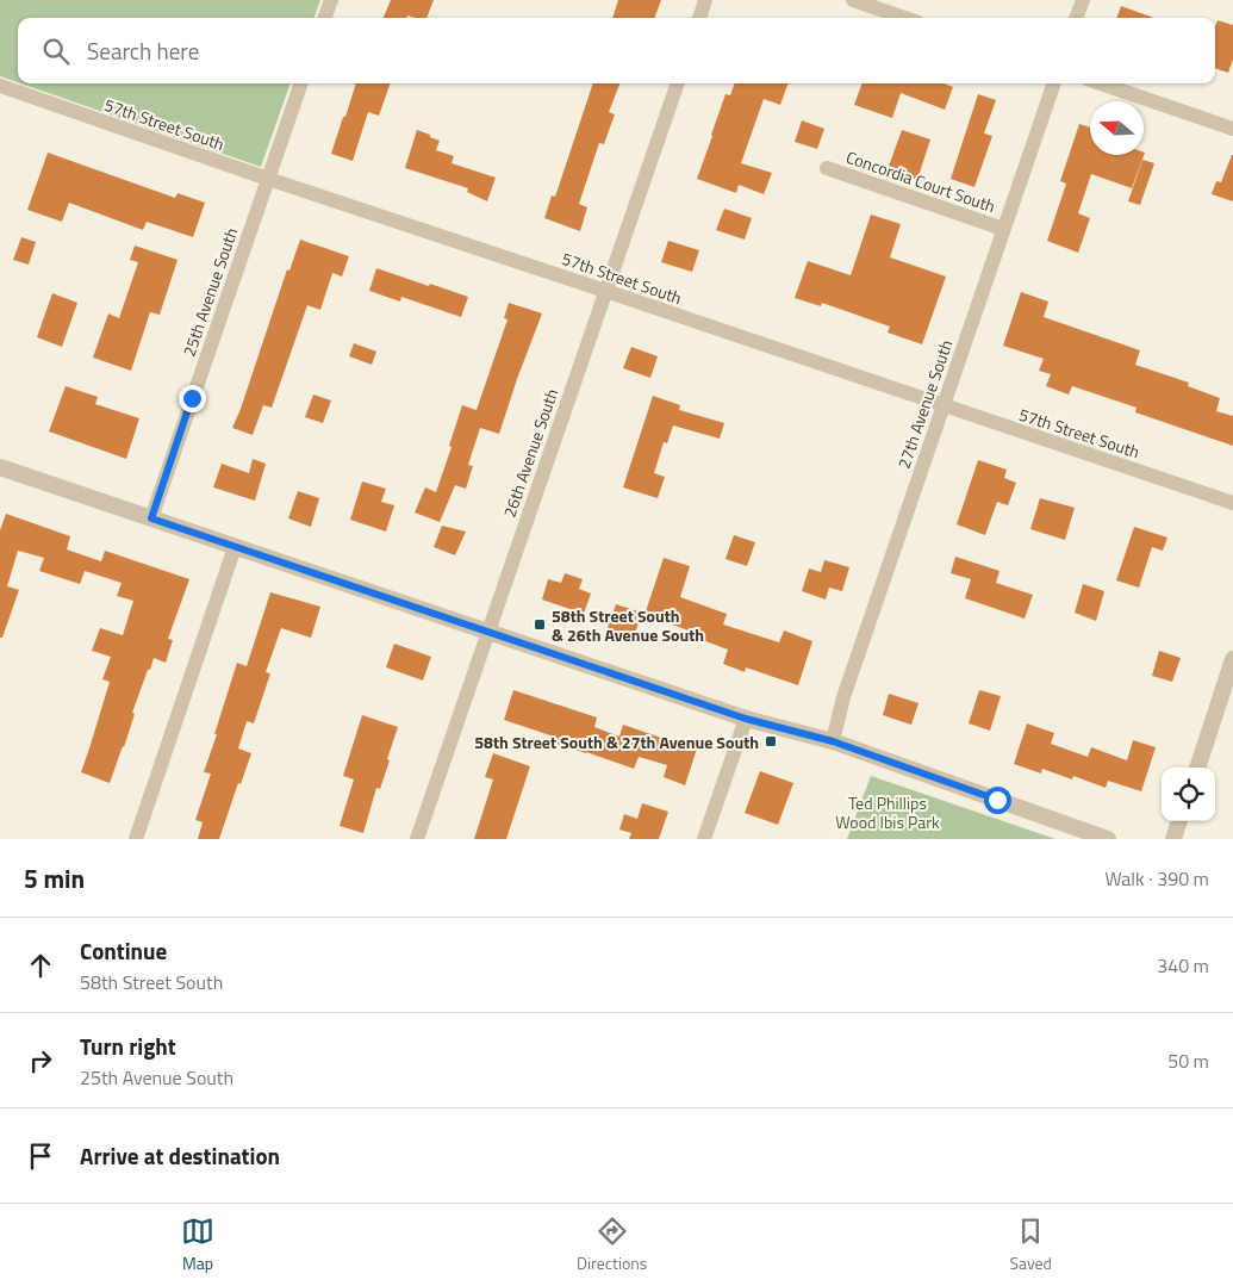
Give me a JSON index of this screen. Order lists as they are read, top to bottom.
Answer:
{
  "streets": {
    "street": [
      "57th Street South",
      "Concordia Court South",
      "25th Avenue South",
      "27th Avenue South",
      "26th Avenue South"
    ]
  },
  "crossings": [
    ["57th Street South", "25th Avenue South"],
    ["57th Street South", "27th Avenue South"],
    ["57th Street South", "26th Avenue South"],
    ["Concordia Court South", "27th Avenue South"]
  ],
  "parks": ["Ted Phillips Wood Ibis Park"],
  "places": {
    "transit": ["58th Street South & 26th Avenue South", "58th Street South & 27th Avenue South"]
  },
  "north": "left",
  "page": {
    "search": "Search here",
    "heading": ["5 min", "Walk · 390 m"],
    "list": [
      ["Continue", "58th Street South", "340 m"],
      ["Turn right", "25th Avenue South", "50 m"],
      "Arrive at destination"
    ],
    "nav": ["Map", "Directions", "Saved"]
  }
}
